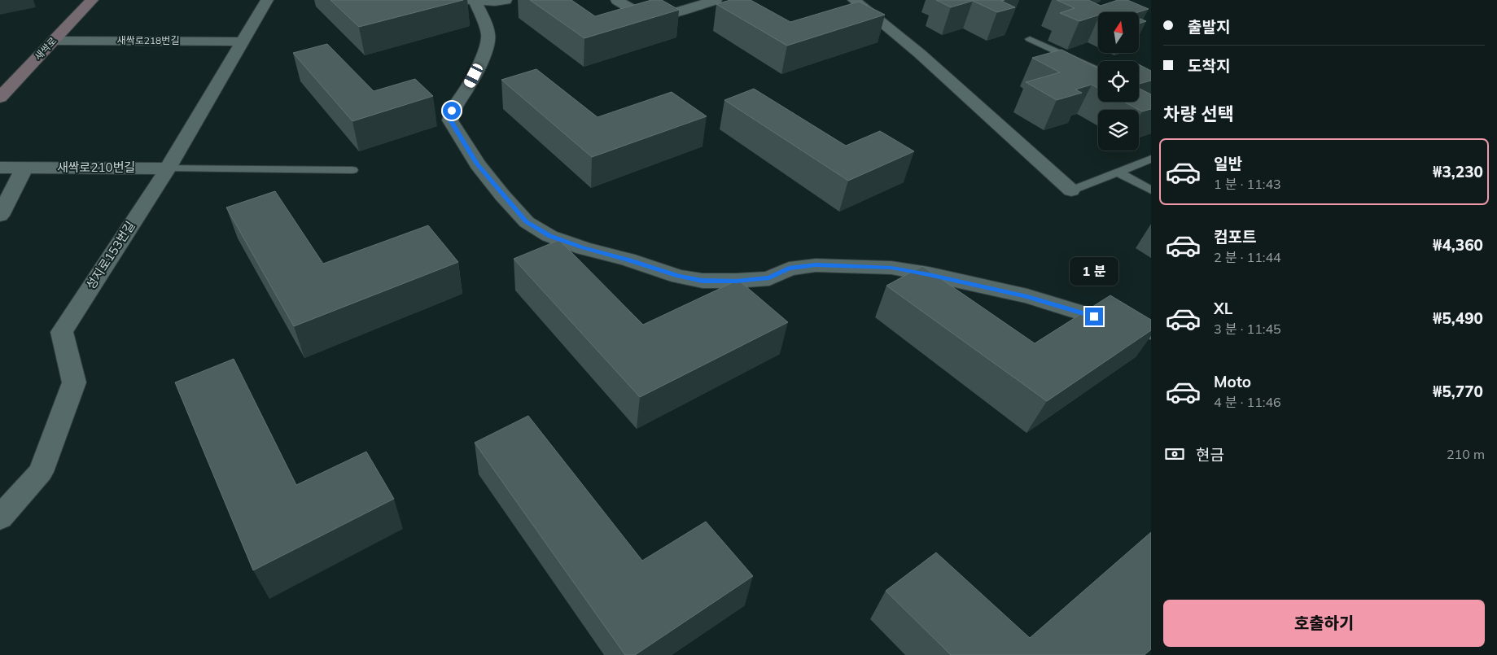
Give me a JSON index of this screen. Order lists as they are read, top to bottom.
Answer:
{
  "streets": {
    "main road": ["새싹로"],
    "street": ["새싹로218번길", "새싹로210번길", "성지로153번길"]
  },
  "crossings": [
    ["새싹로218번길", "새싹로"],
    ["새싹로218번길", "성지로153번길"],
    ["새싹로210번길", "성지로153번길"]
  ],
  "north": "top",
  "page": {
    "banner": ["출발지", "도착지"],
    "heading": "차량 선택",
    "list": [
      {
        "name": "일반",
        "note": "1 분 · 11:43",
        "value": "₩3,230"
      },
      {
        "name": "컴포트",
        "note": "2 분 · 11:44",
        "value": "₩4,360"
      },
      {
        "name": "XL",
        "note": "3 분 · 11:45",
        "value": "₩5,490"
      },
      {
        "name": "Moto",
        "note": "4 분 · 11:46",
        "value": "₩5,770"
      }
    ],
    "bubble": "1 분",
    "pay": ["현금", "210 m"],
    "buttons": "호출하기"
  }
}
